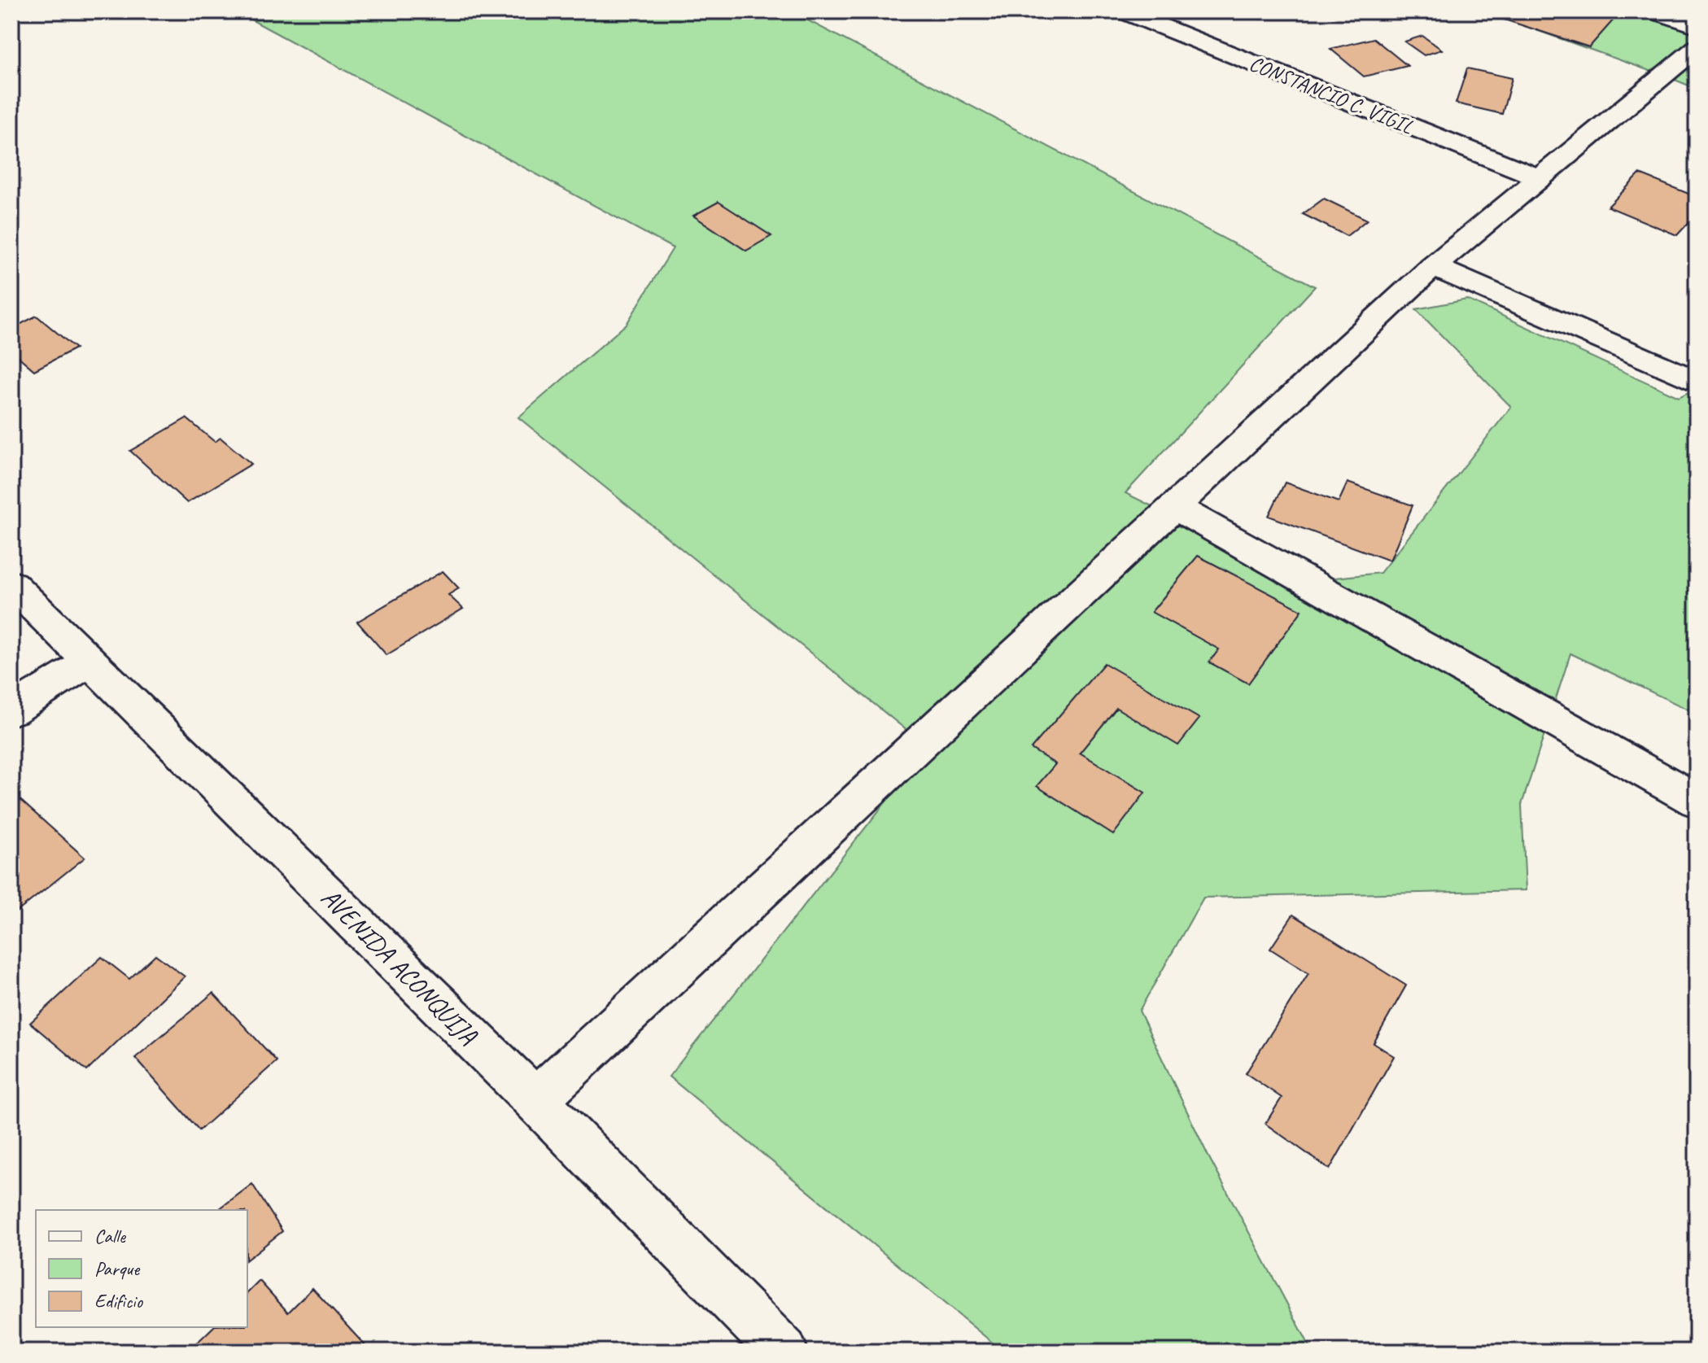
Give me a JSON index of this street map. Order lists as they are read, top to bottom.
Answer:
{
  "streets": {
    "street": ["CONSTANCIO C. VIGIL", "AVENIDA ACONQUIJA"]
  },
  "legend": ["Calle", "Parque", "Edificio"]
}
